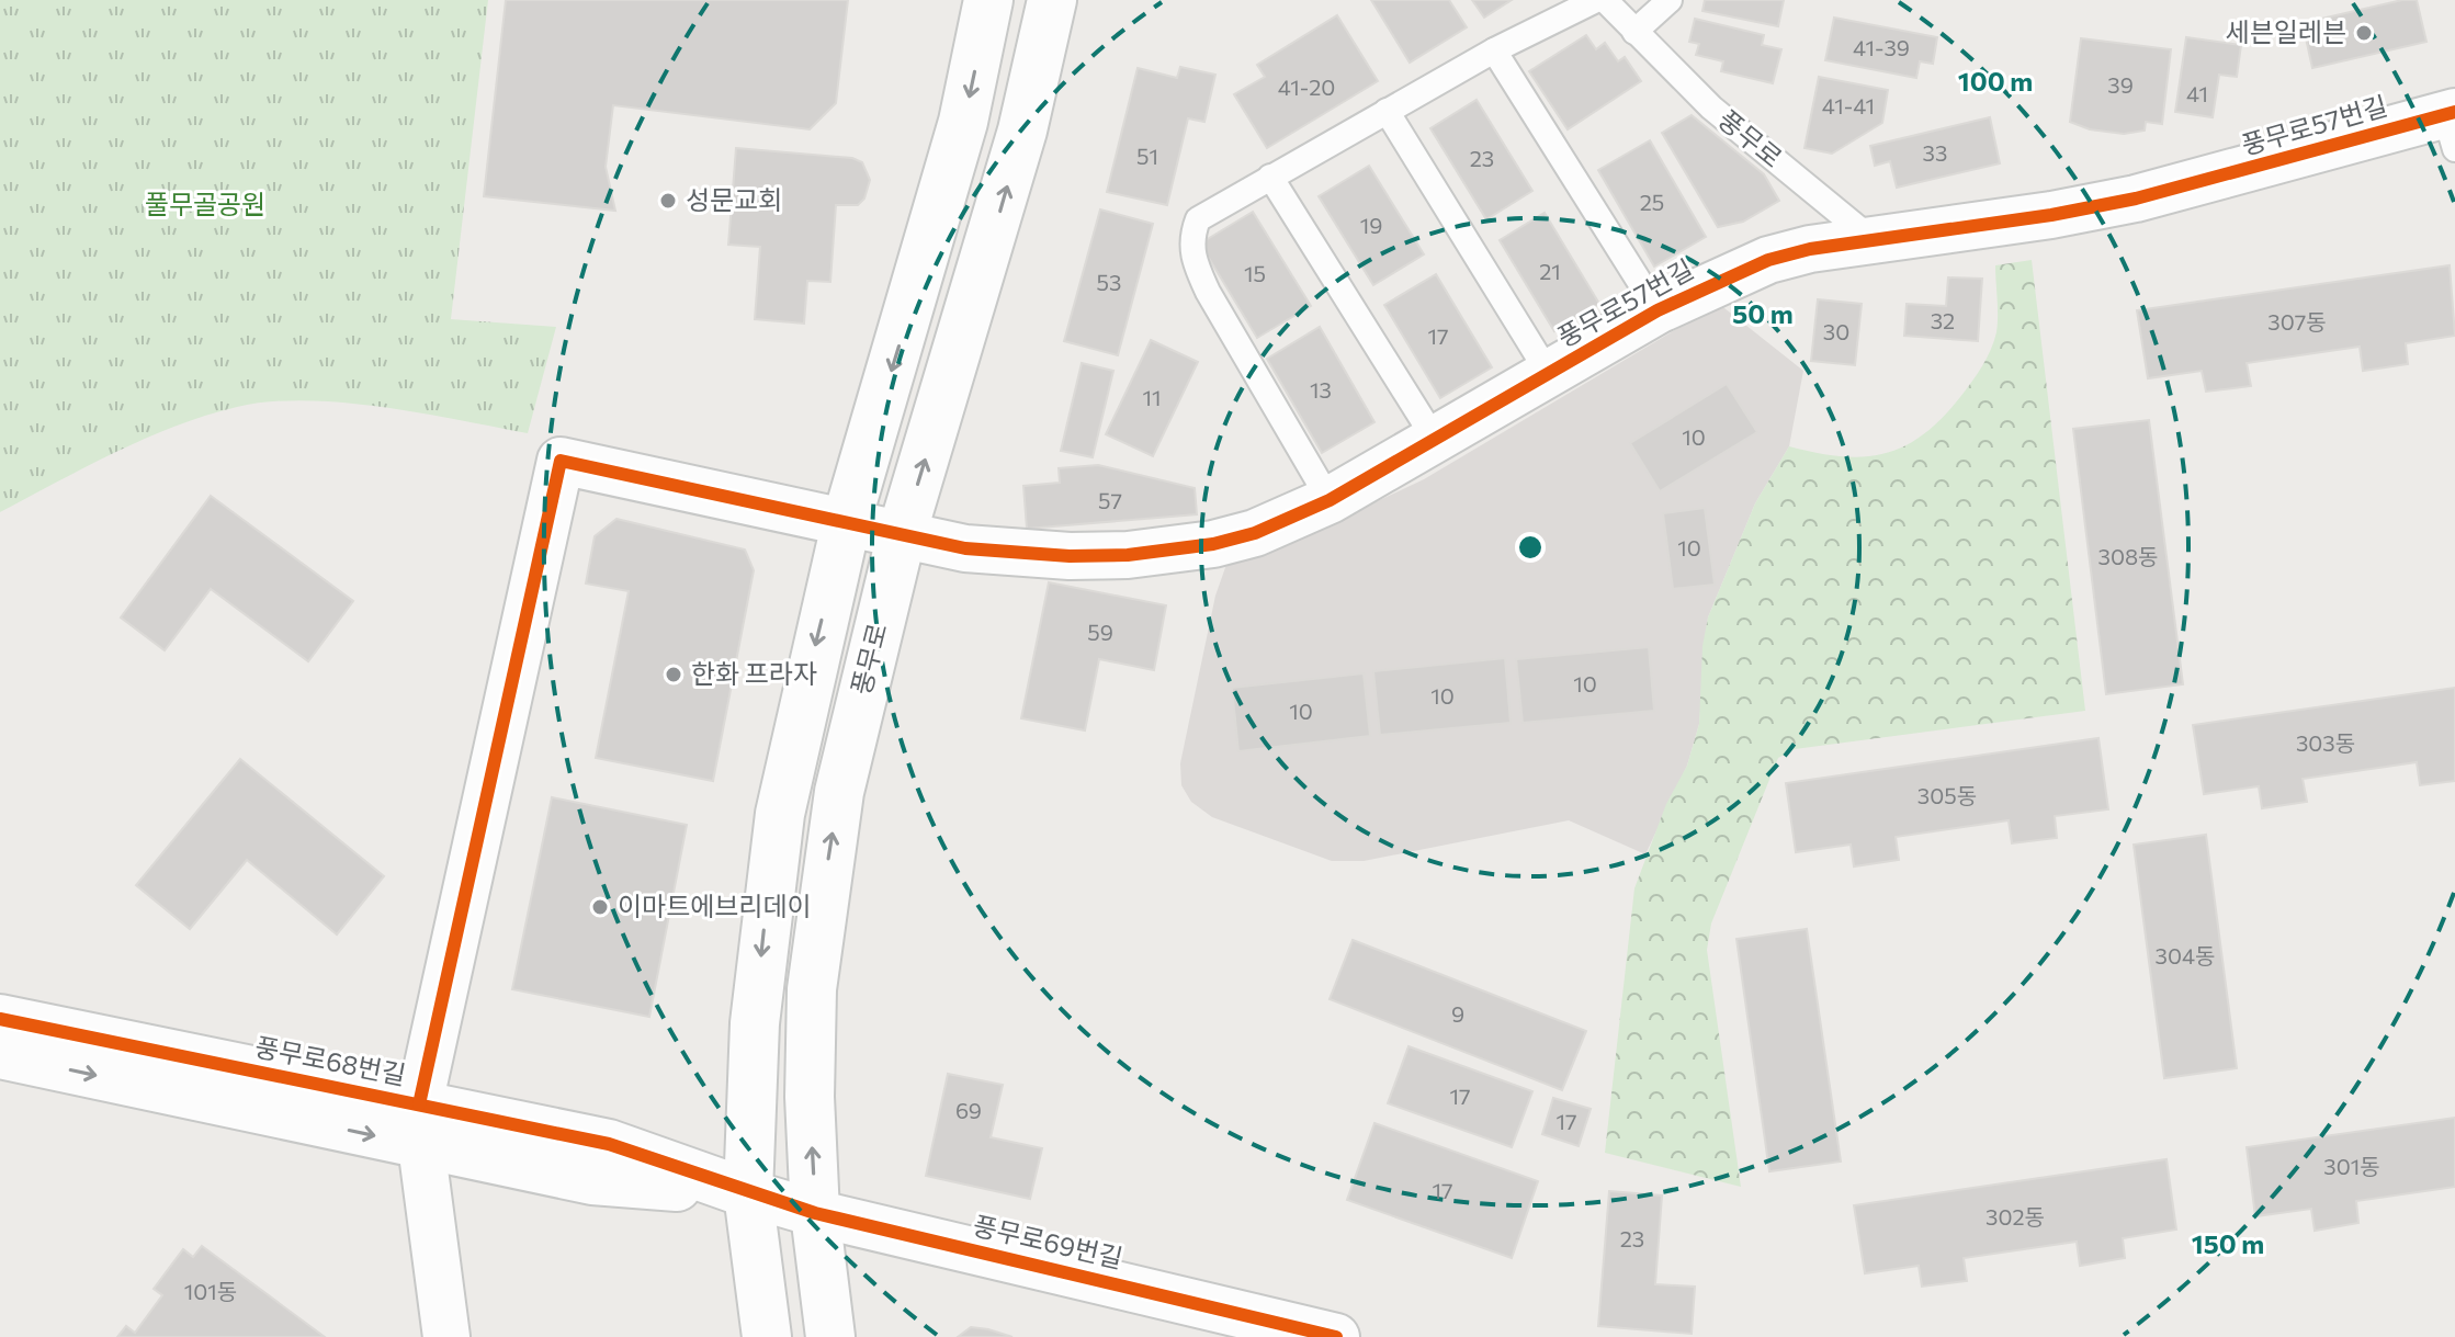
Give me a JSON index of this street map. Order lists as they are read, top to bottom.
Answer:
{
  "streets": {
    "street": [
      "풍무로57번길",
      "풍무로",
      "풍무로68번길",
      "풍무로69번길"
    ]
  },
  "crossings": [
    ["풍무로57번길", "풍무로"],
    ["풍무로57번길", "풍무로68번길"],
    ["풍무로", "풍무로68번길"],
    ["풍무로", "풍무로69번길"],
    ["풍무로68번길", "풍무로69번길"]
  ],
  "parks": ["풀무골공원"],
  "places": [
    "세븐일레븐",
    "성문교회",
    "한화 프라자",
    "이마트에브리데이"
  ],
  "house_numbers": [
    "41-39",
    "39",
    "41-20",
    "41",
    "41-41",
    "33",
    "51",
    "23",
    "25",
    "19",
    "21",
    "15",
    "53",
    "32",
    "307동",
    "30",
    "17",
    "13",
    "11",
    "10",
    "57",
    "10",
    "308동",
    "59",
    "10",
    "10",
    "10",
    "303동",
    "305동",
    "304동",
    "9",
    "17",
    "69",
    "17",
    "301동",
    "17",
    "302동",
    "23",
    "101동"
  ],
  "rings": ["100 m", "50 m", "150 m"]
}
